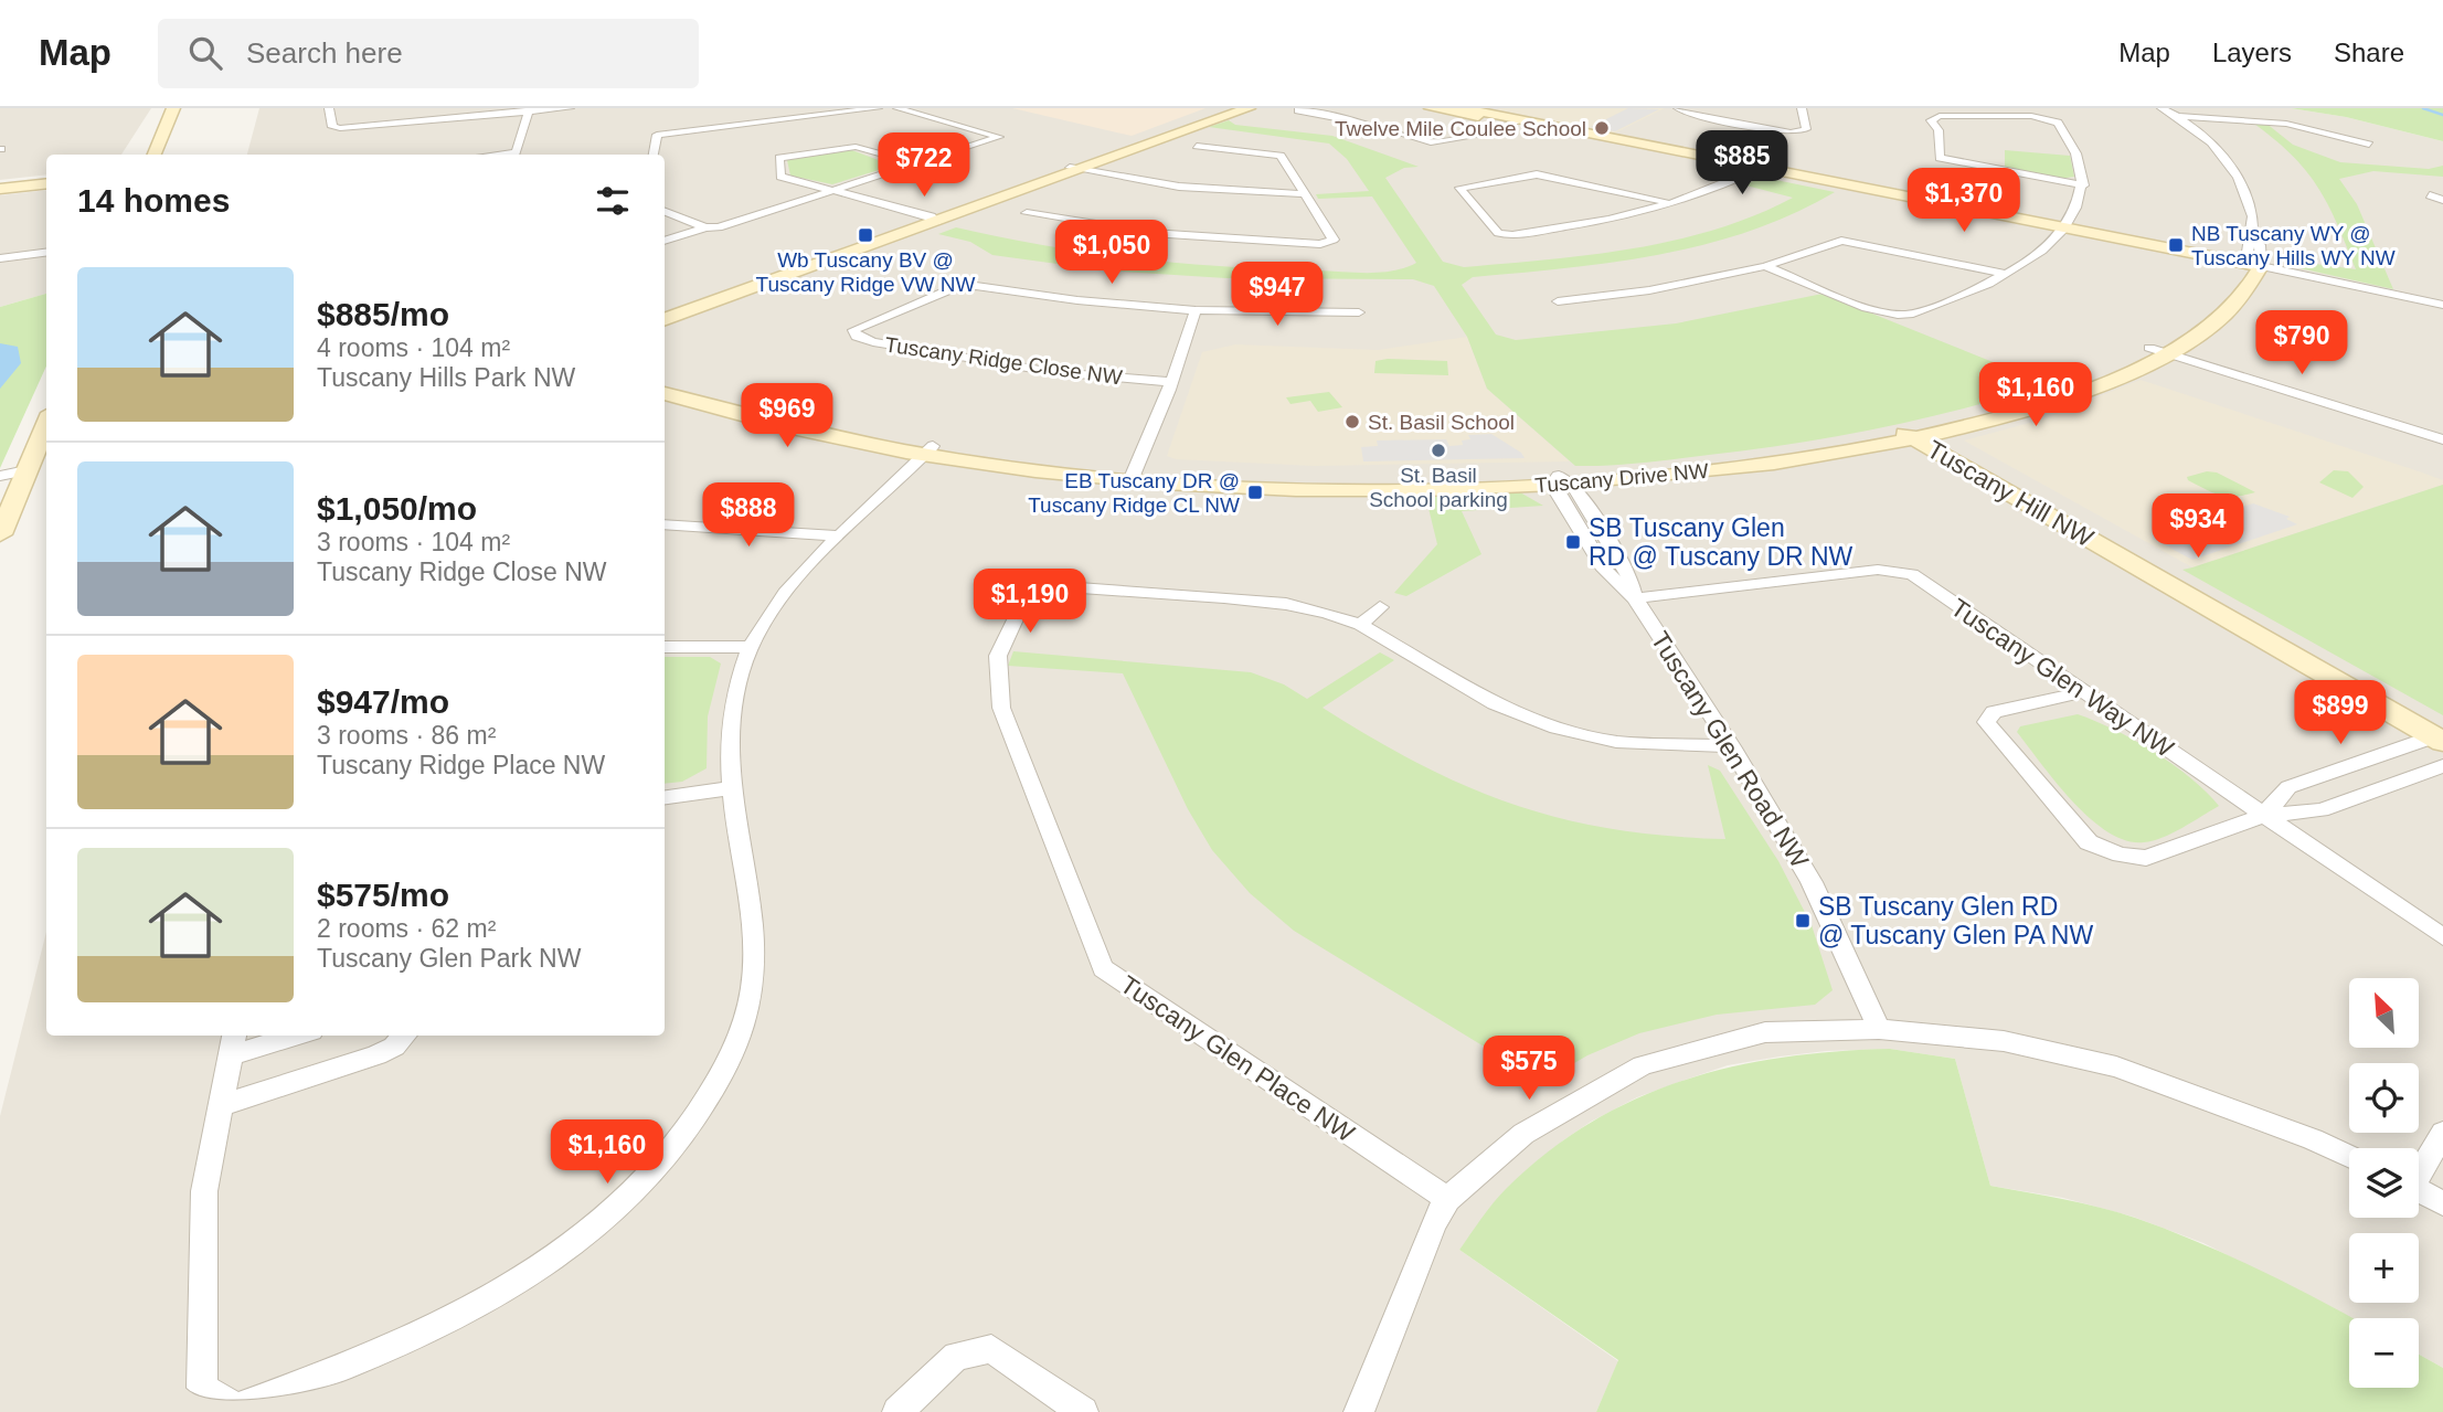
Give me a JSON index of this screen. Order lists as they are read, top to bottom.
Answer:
{
  "streets": {
    "street": [
      "Tuscany Ridge Close NW",
      "Tuscany Drive NW",
      "Tuscany Hill NW",
      "Tuscany Glen Way NW",
      "Tuscany Glen Road NW",
      "Tuscany Glen Place NW"
    ]
  },
  "crossings": [
    ["Tuscany Drive NW", "Tuscany Hill NW"],
    ["Tuscany Drive NW", "Tuscany Glen Road NW"],
    ["Tuscany Glen Way NW", "Tuscany Glen Road NW"],
    ["Tuscany Glen Road NW", "Tuscany Glen Place NW"]
  ],
  "places": {
    "other": ["Twelve Mile Coulee School", "St. Basil School", "St. Basil School parking"],
    "transit": [
      "Wb Tuscany BV @ Tuscany Ridge VW NW",
      "NB Tuscany WY @ Tuscany Hills WY NW",
      "EB Tuscany DR @ Tuscany Ridge CL NW",
      "SB Tuscany Glen RD @ Tuscany DR NW",
      "SB Tuscany Glen RD @ Tuscany Glen PA NW"
    ]
  },
  "north": "top left",
  "page": {
    "header": "Map",
    "search": "Search here",
    "nav": ["Map", "Layers", "Share"],
    "price": [
      "$885",
      "$722",
      "$1,370",
      "$1,050",
      "$947",
      "$790",
      "$1,160",
      "$969",
      "$888",
      "$934",
      "$1,190",
      "$899",
      "$575",
      "$1,160"
    ],
    "heading": "14 homes",
    "list": [
      {
        "name": "$885/mo",
        "note": "4 rooms · 104 m² · Tuscany Hills Park NW"
      },
      {
        "name": "$1,050/mo",
        "note": "3 rooms · 104 m² · Tuscany Ridge Close NW"
      },
      {
        "name": "$947/mo",
        "note": "3 rooms · 86 m² · Tuscany Ridge Place NW"
      },
      {
        "name": "$575/mo",
        "note": "2 rooms · 62 m² · Tuscany Glen Park NW"
      }
    ],
    "map_buttons": ["+", "−"]
  }
}
